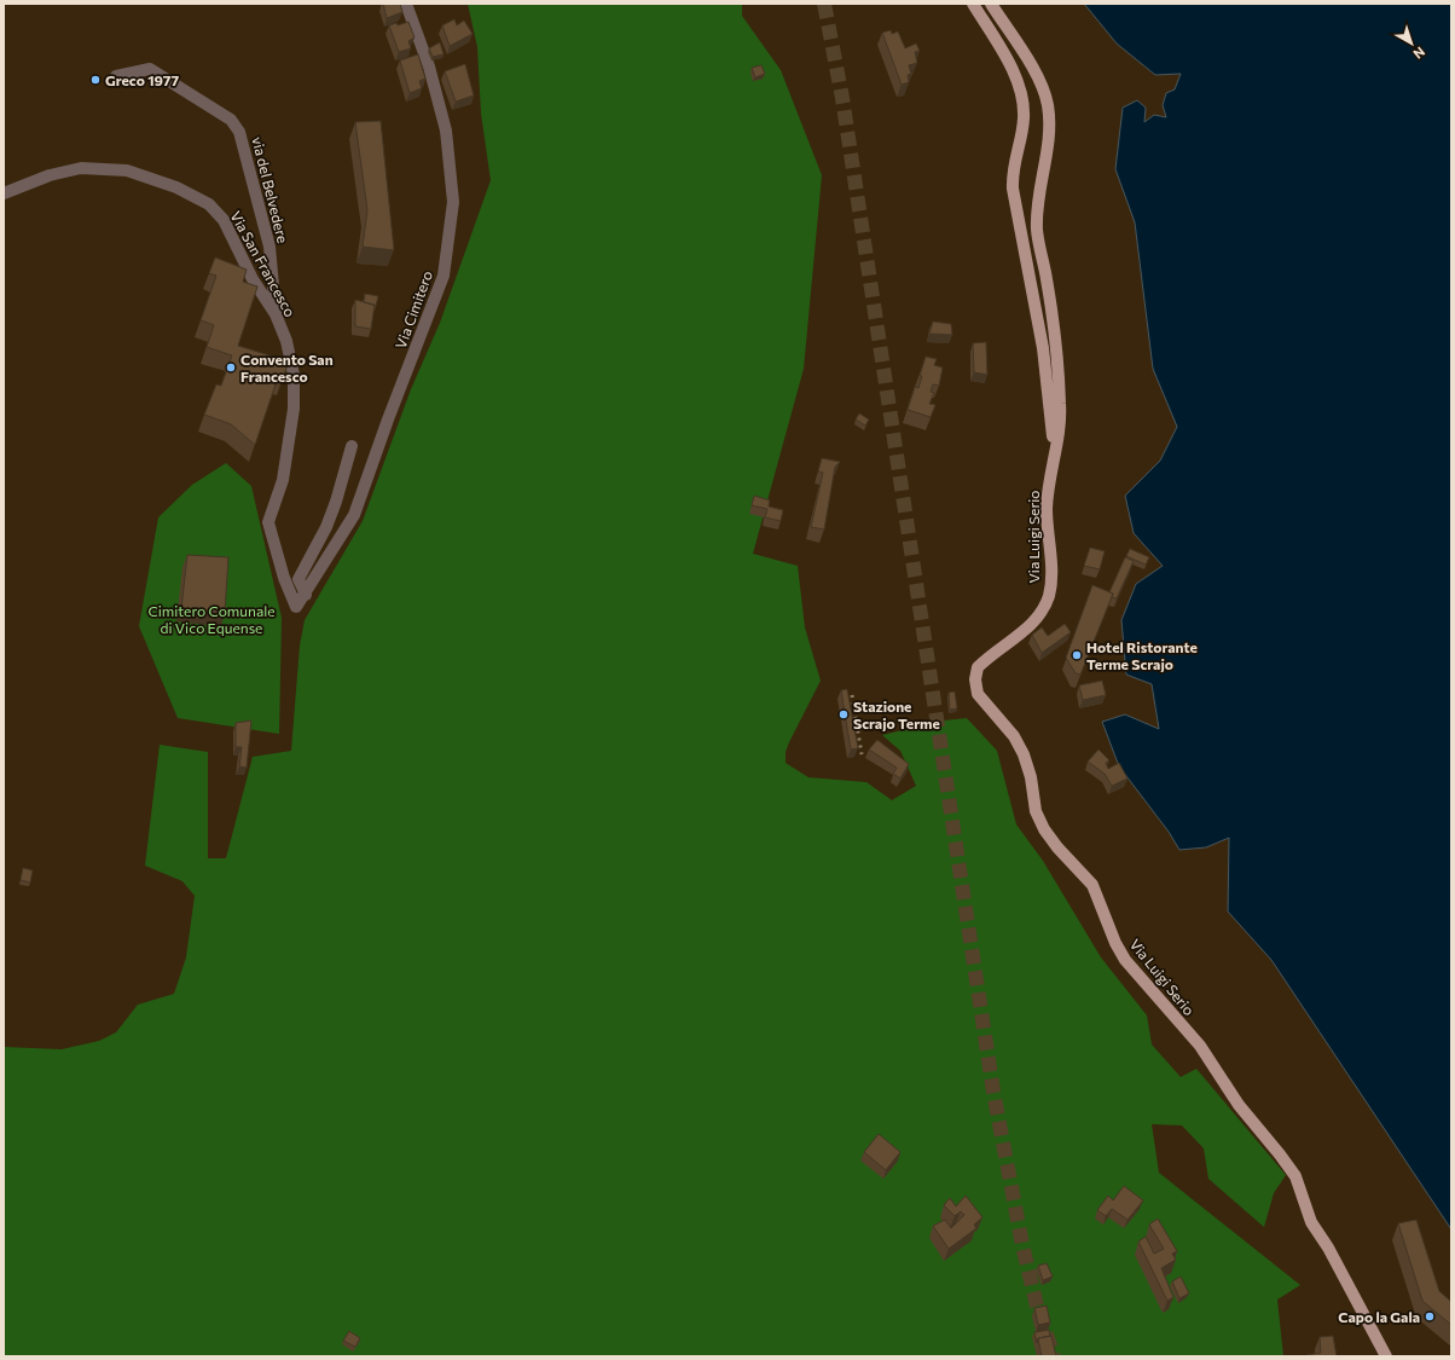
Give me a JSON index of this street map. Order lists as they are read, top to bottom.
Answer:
{
  "streets": {
    "main road": ["Via Luigi Serio"],
    "street": ["via del Belvedere", "Via San Francesco", "Via Cimitero"]
  },
  "crossings": [
    ["via del Belvedere", "Via San Francesco"],
    ["Via San Francesco", "Via Cimitero"]
  ],
  "parks": ["Cimitero Comunale di Vico Equense"],
  "places": [
    "Greco 1977",
    "Convento San Francesco",
    "Hotel Ristorante Terme Scrajo",
    "Stazione Scrajo Terme",
    "Capo la Gala"
  ],
  "north": "bottom right"
}
